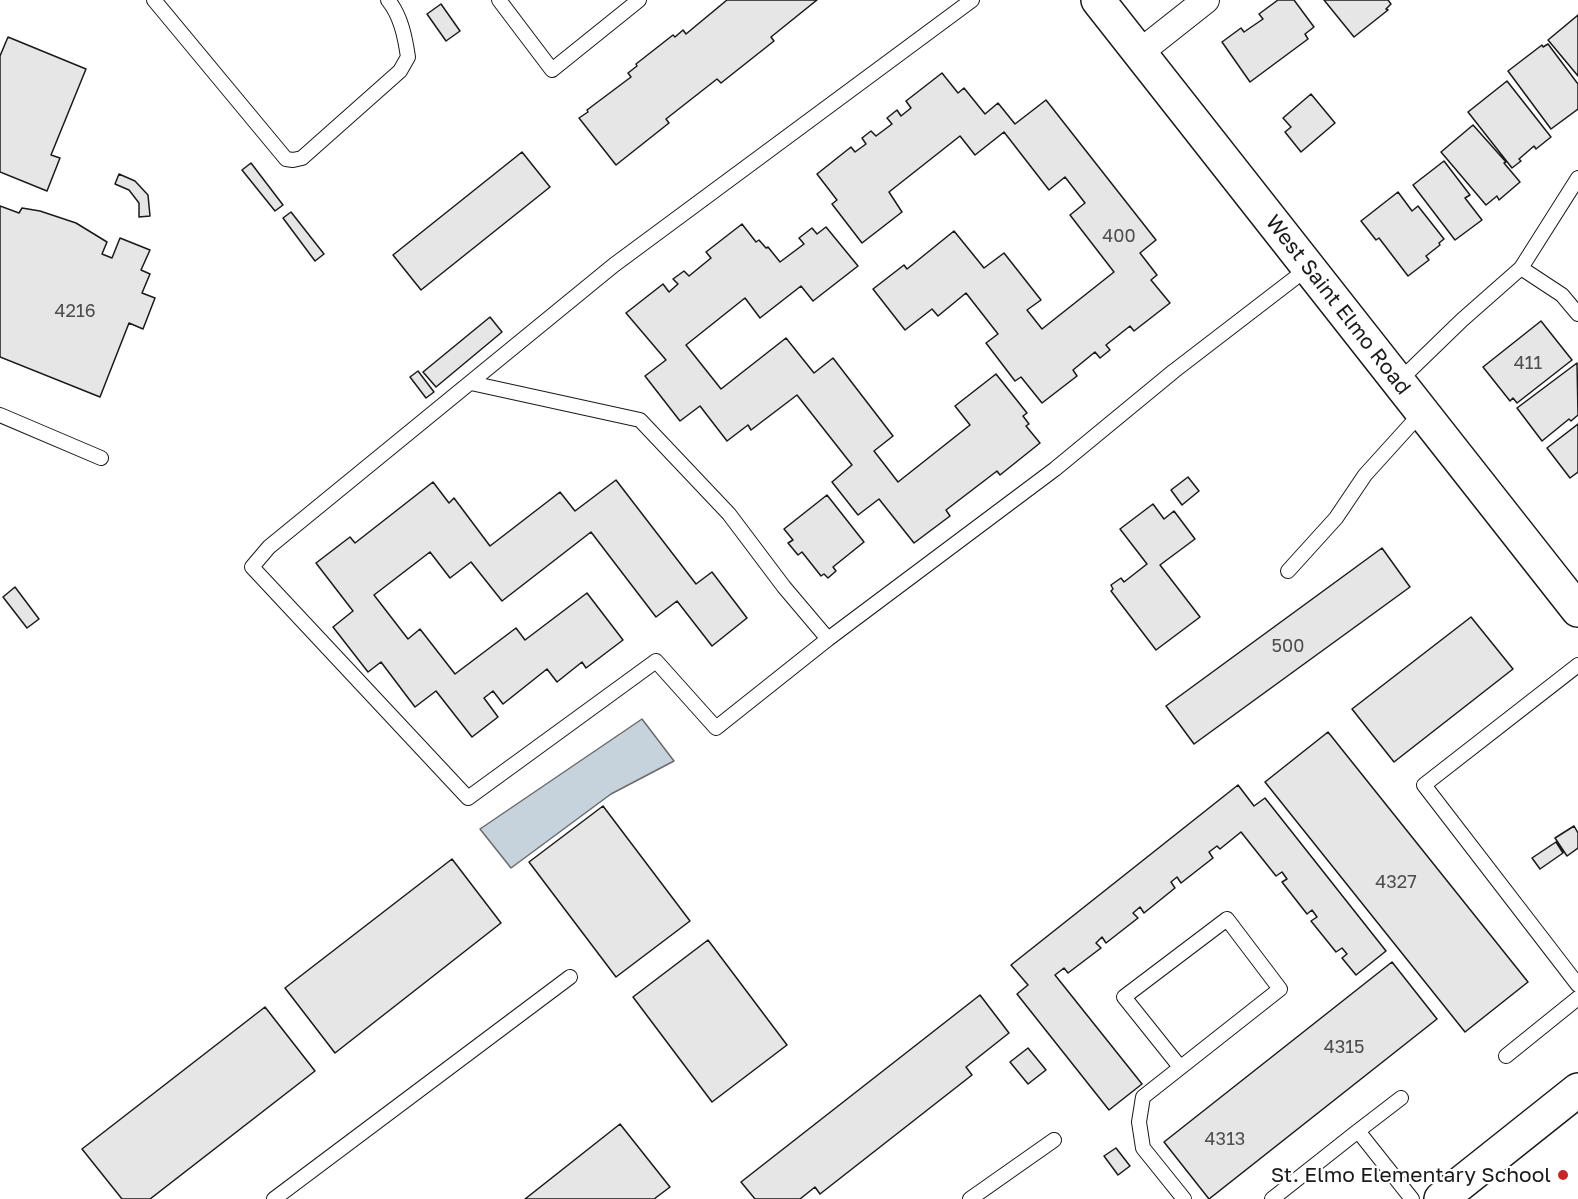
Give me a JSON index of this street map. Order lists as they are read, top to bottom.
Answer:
{
  "streets": {
    "street": ["West Saint Elmo Road"]
  },
  "places": ["St. Elmo Elementary School"],
  "house_numbers": [
    "400",
    "4216",
    "411",
    "500",
    "4327",
    "4315",
    "4313"
  ]
}
